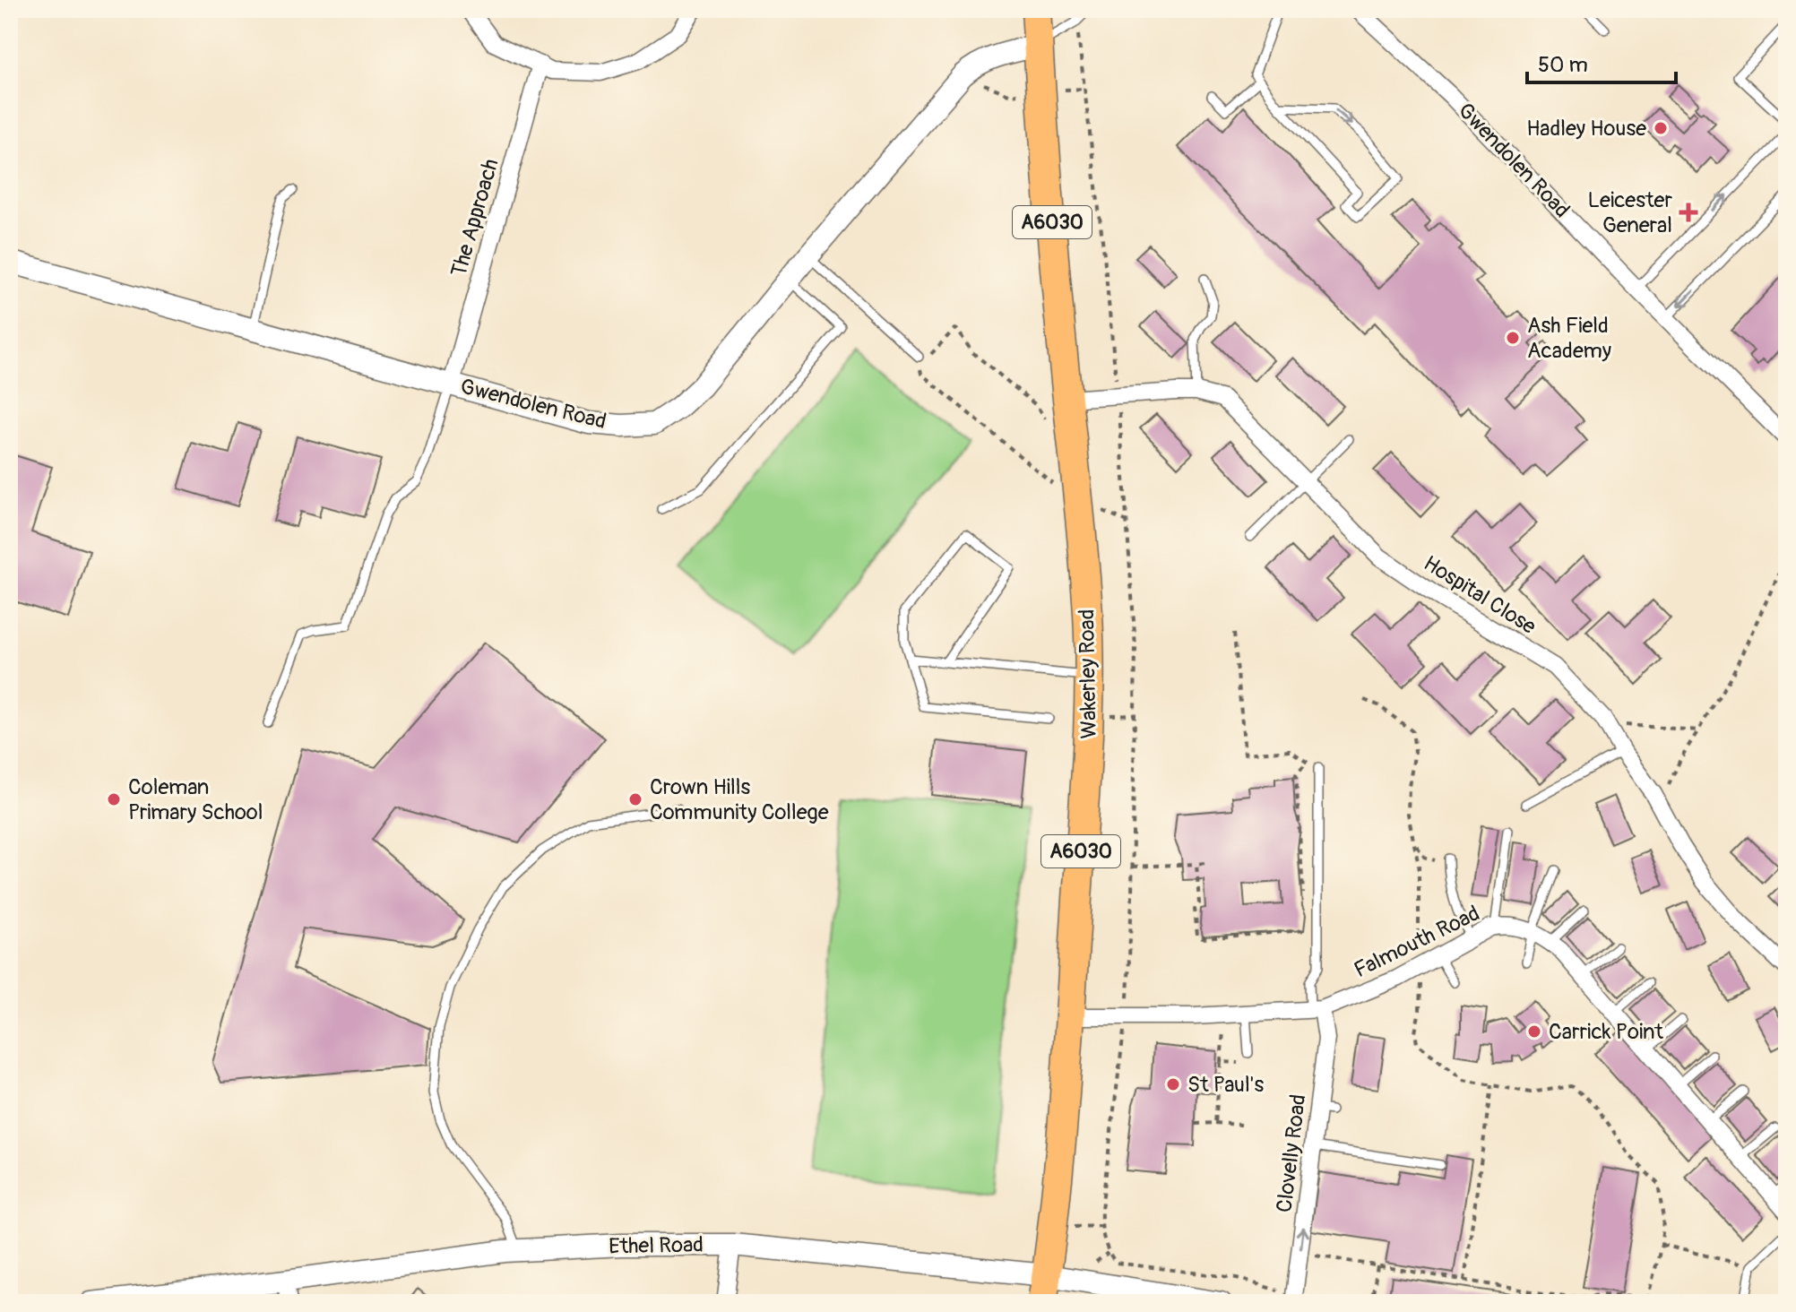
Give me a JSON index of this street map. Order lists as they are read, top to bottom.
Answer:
{
  "streets": {
    "highway": ["A6030", "Wakerley Road"],
    "street": [
      "Gwendolen Road",
      "The Approach",
      "Hospital Close",
      "Falmouth Road",
      "Clovelly Road",
      "Ethel Road"
    ]
  },
  "crossings": [
    ["Gwendolen Road", "The Approach"],
    ["Gwendolen Road", "A6030"],
    ["Gwendolen Road", "Wakerley Road"],
    ["A6030", "Wakerley Road"],
    ["Hospital Close", "Wakerley Road"],
    ["Wakerley Road", "Falmouth Road"],
    ["Wakerley Road", "Ethel Road"],
    ["Falmouth Road", "Clovelly Road"]
  ],
  "one_way": ["Clovelly Road"],
  "places": {
    "other": [
      "Hadley House",
      "Ash Field Academy",
      "Coleman Primary School",
      "Crown Hills Community College",
      "Carrick Point",
      "St Paul's"
    ],
    "health": ["Leicester General"]
  },
  "scale_bar": "50 m"
}
